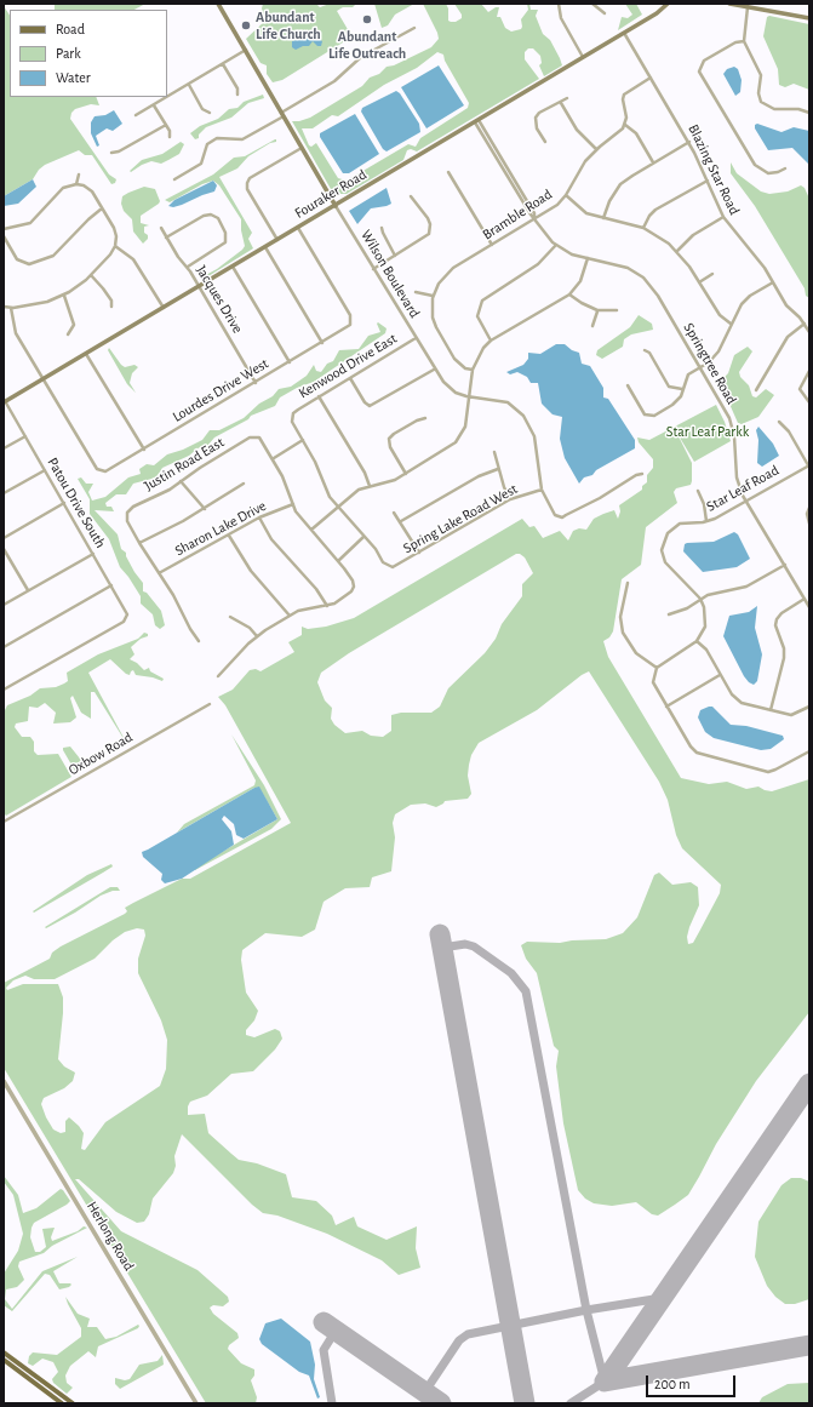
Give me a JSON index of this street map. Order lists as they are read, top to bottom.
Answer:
{
  "streets": {
    "main road": ["Fouraker Road", "Wilson Boulevard"],
    "street": [
      "Blazing Star Road",
      "Bramble Road",
      "Jacques Drive",
      "Springtree Road",
      "Kenwood Drive East",
      "Lourdes Drive West",
      "Justin Road East",
      "Star Leaf Road",
      "Patou Drive South",
      "Spring Lake Road West",
      "Sharon Lake Drive",
      "Oxbow Road",
      "Herlong Road"
    ]
  },
  "crossings": [
    ["Blazing Star Road", "Fouraker Road"],
    ["Fouraker Road", "Wilson Boulevard"],
    ["Fouraker Road", "Jacques Drive"],
    ["Fouraker Road", "Springtree Road"],
    ["Fouraker Road", "Lourdes Drive West"],
    ["Fouraker Road", "Patou Drive South"],
    ["Bramble Road", "Springtree Road"],
    ["Wilson Boulevard", "Kenwood Drive East"],
    ["Wilson Boulevard", "Spring Lake Road West"],
    ["Jacques Drive", "Lourdes Drive West"],
    ["Springtree Road", "Star Leaf Road"]
  ],
  "parks": ["Star Leaf Parkk"],
  "places": ["Abundant Life Outreach", "Abundant Life Church"],
  "legend": ["Road", "Park", "Water"],
  "scale_bar": "200 m"
}
